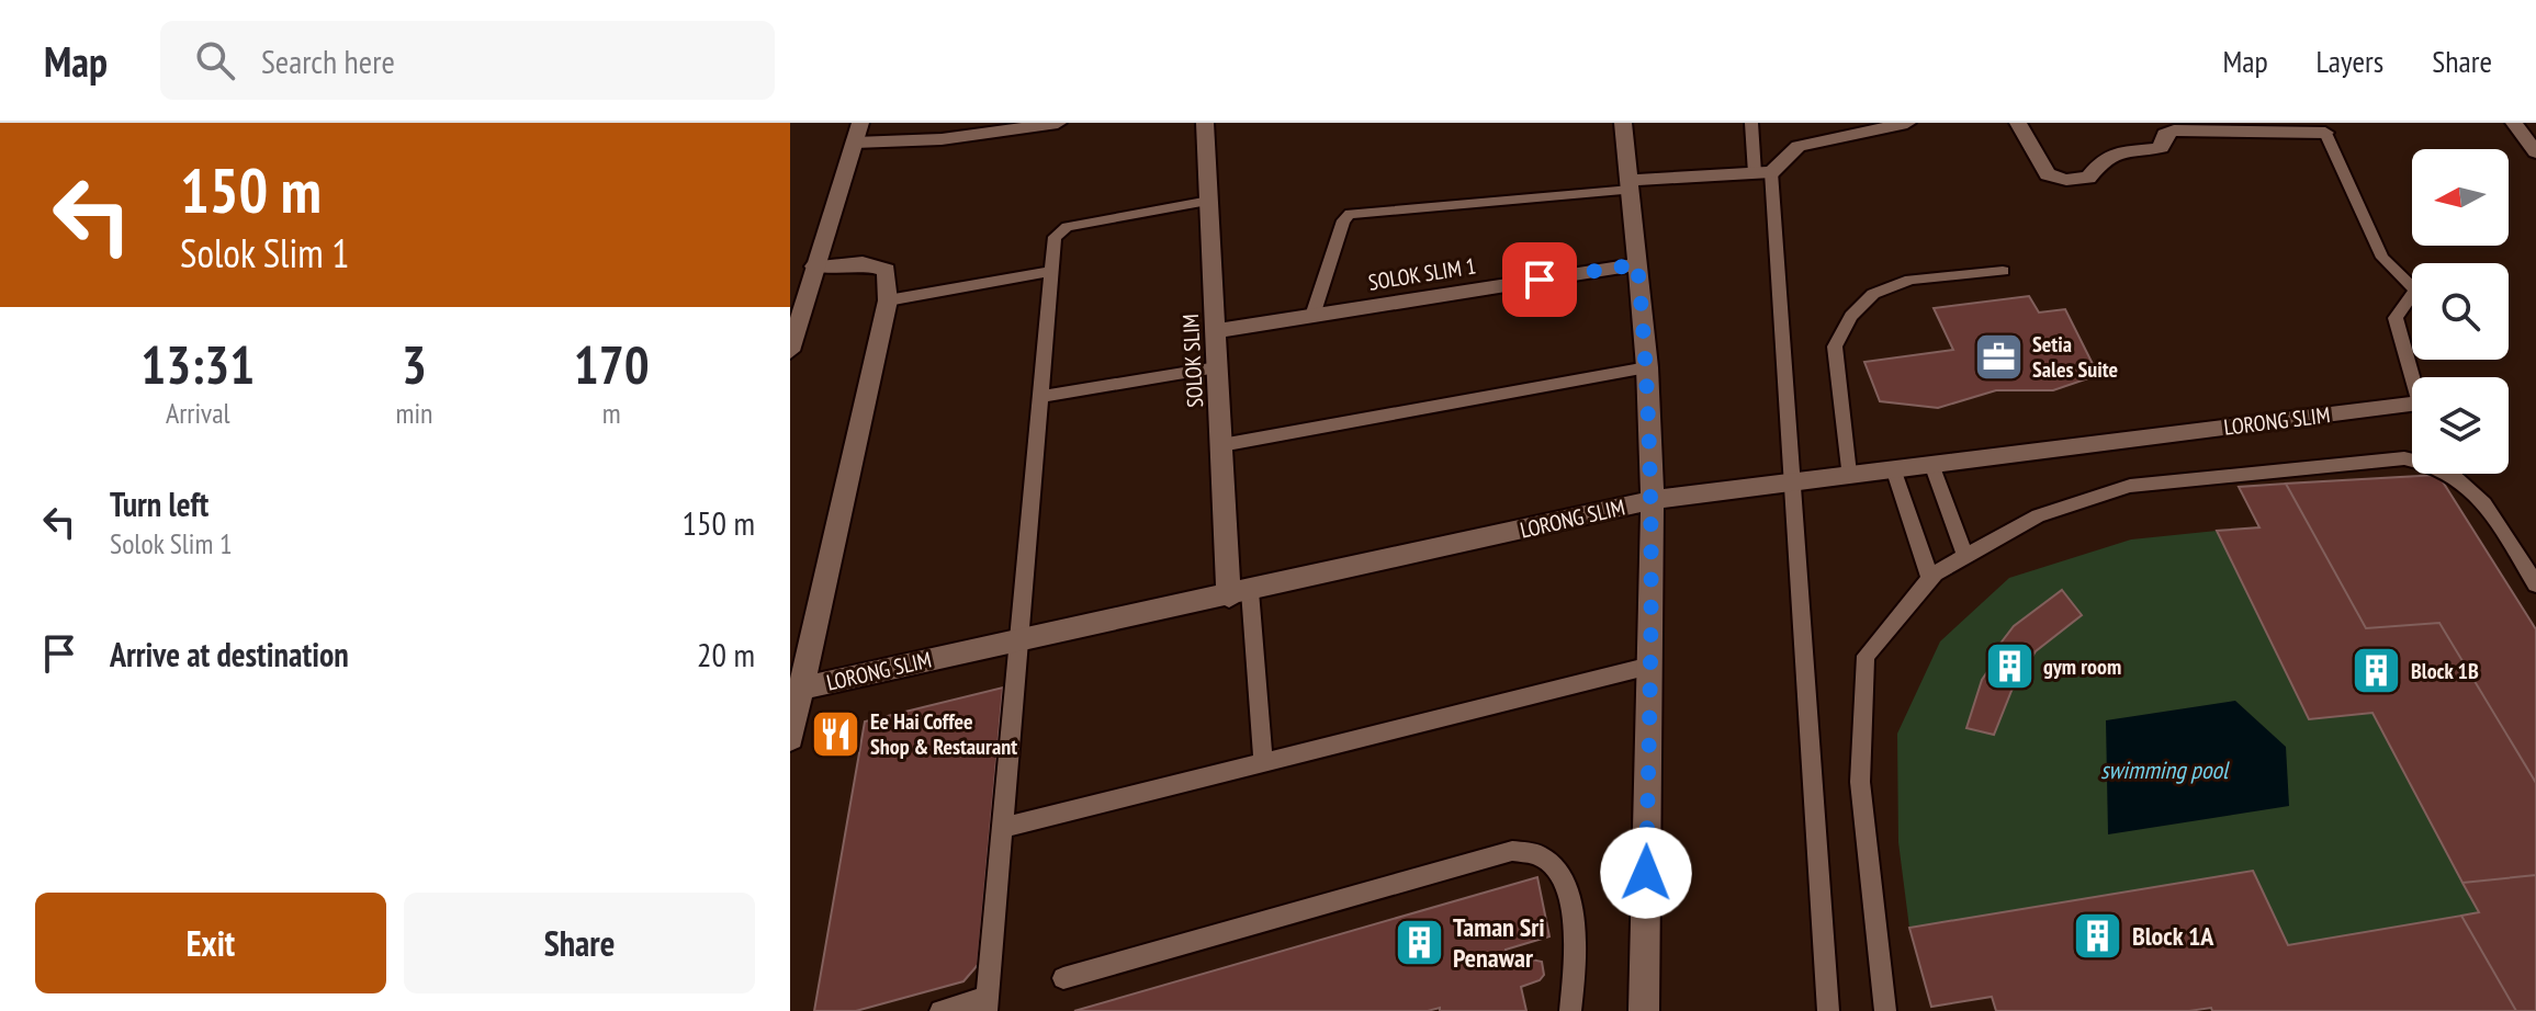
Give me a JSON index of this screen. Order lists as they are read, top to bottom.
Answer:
{
  "streets": {
    "street": ["SOLOK SLIM 1", "SOLOK SLIM", "LORONG SLIM"]
  },
  "crossings": [
    ["SOLOK SLIM 1", "SOLOK SLIM"],
    ["SOLOK SLIM", "LORONG SLIM"]
  ],
  "water": ["swimming pool"],
  "places": {
    "office": ["Setia Sales Suite"],
    "building": [
      "gym room",
      "Block 1B",
      "Block 1A",
      "Taman Sri Penawar"
    ],
    "restaurant": ["Ee Hai Coffee Shop & Restaurant"]
  },
  "north": "left",
  "page": {
    "header": "Map",
    "search": "Search here",
    "nav": ["Map", "Layers", "Share"],
    "turn": ["150 m", "Solok Slim 1"],
    "eta": [
      "13:31",
      "Arrival",
      "3",
      "min",
      "170",
      "m"
    ],
    "list": [
      {
        "name": "Turn left",
        "note": "Solok Slim 1",
        "value": "150 m"
      },
      {
        "name": "Arrive at destination",
        "value": "20 m"
      }
    ],
    "buttons": ["Exit", "Share"]
  }
}
